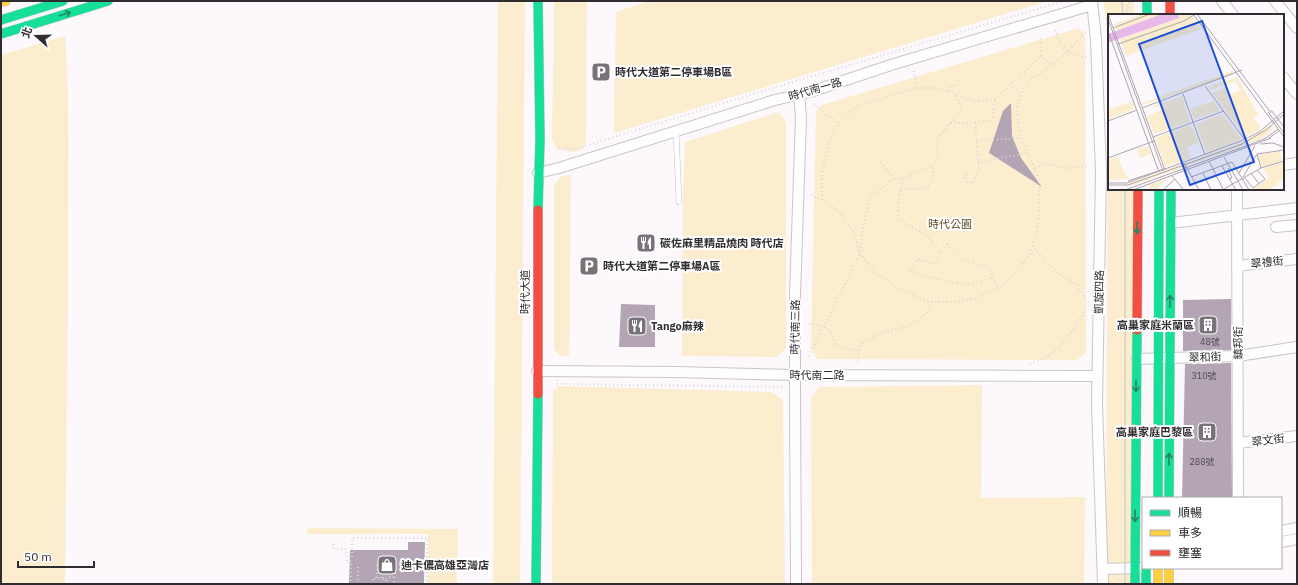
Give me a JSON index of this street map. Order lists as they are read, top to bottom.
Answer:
{
  "streets": {
    "street": [
      "時代南一路",
      "翠禮街",
      "時代大道",
      "凱旋四路",
      "時代南三路",
      "鎮邦街",
      "翠和街",
      "時代南二路",
      "翠文街"
    ]
  },
  "crossings": [
    ["時代南一路", "時代大道"],
    ["時代南一路", "凱旋四路"],
    ["時代南一路", "時代南三路"],
    ["翠禮街", "鎮邦街"],
    ["時代大道", "時代南二路"],
    ["凱旋四路", "時代南二路"],
    ["時代南三路", "時代南二路"],
    ["鎮邦街", "翠和街"],
    ["鎮邦街", "翠文街"]
  ],
  "parks": ["時代公園"],
  "places": {
    "parking": ["時代大道第二停車場B區", "時代大道第二停車場A區"],
    "restaurant": ["碳佐麻里精品燒肉 時代店", "Tango麻辣"],
    "building": ["高巢家庭米蘭區", "高巢家庭巴黎區"],
    "shop": ["迪卡儂高雄亞灣店"]
  },
  "house_numbers": ["48號", "310號", "288號"],
  "legend": ["順暢", "車多", "壅塞"],
  "scale_bar": "50 m",
  "north": "left"
}
